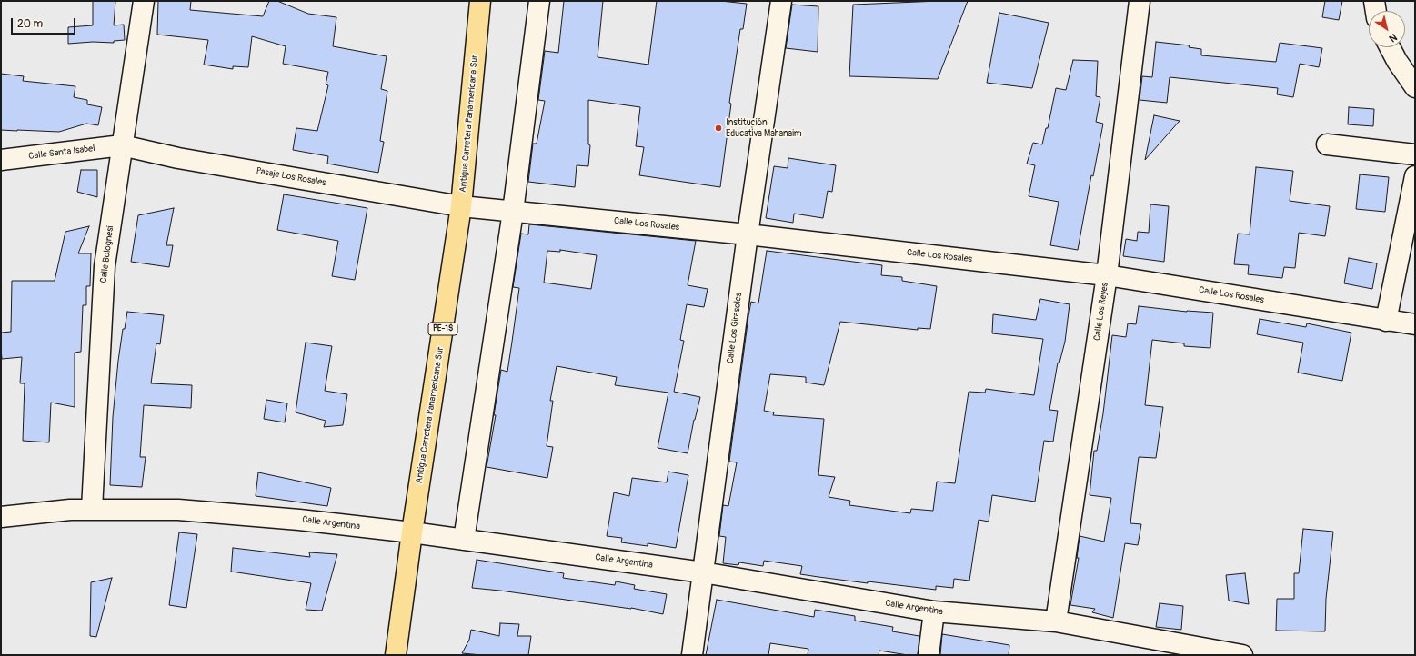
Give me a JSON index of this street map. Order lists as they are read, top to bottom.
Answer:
{
  "streets": {
    "highway": ["Antigua Carretera Panamericana Sur", "PE-1S"],
    "street": [
      "Calle Santa Isabel",
      "Pasaje Los Rosales",
      "Calle Los Rosales",
      "Calle Bolognesi",
      "Calle Los Reyes",
      "Calle Los Girasoles",
      "Calle Argentina"
    ]
  },
  "crossings": [
    ["Antigua Carretera Panamericana Sur", "Pasaje Los Rosales"],
    ["Antigua Carretera Panamericana Sur", "Calle Los Rosales"],
    ["Antigua Carretera Panamericana Sur", "Calle Argentina"],
    ["Calle Santa Isabel", "Pasaje Los Rosales"],
    ["Calle Santa Isabel", "Calle Bolognesi"],
    ["Pasaje Los Rosales", "Calle Los Rosales"],
    ["Pasaje Los Rosales", "Calle Bolognesi"],
    ["Calle Los Rosales", "Calle Los Reyes"],
    ["Calle Los Rosales", "Calle Los Girasoles"],
    ["Calle Bolognesi", "Calle Argentina"],
    ["Calle Los Reyes", "Calle Argentina"],
    ["Calle Los Girasoles", "Calle Argentina"]
  ],
  "places": ["Institución Educativa Mahanaim"],
  "scale_bar": "20 m",
  "north": "bottom right"
}
